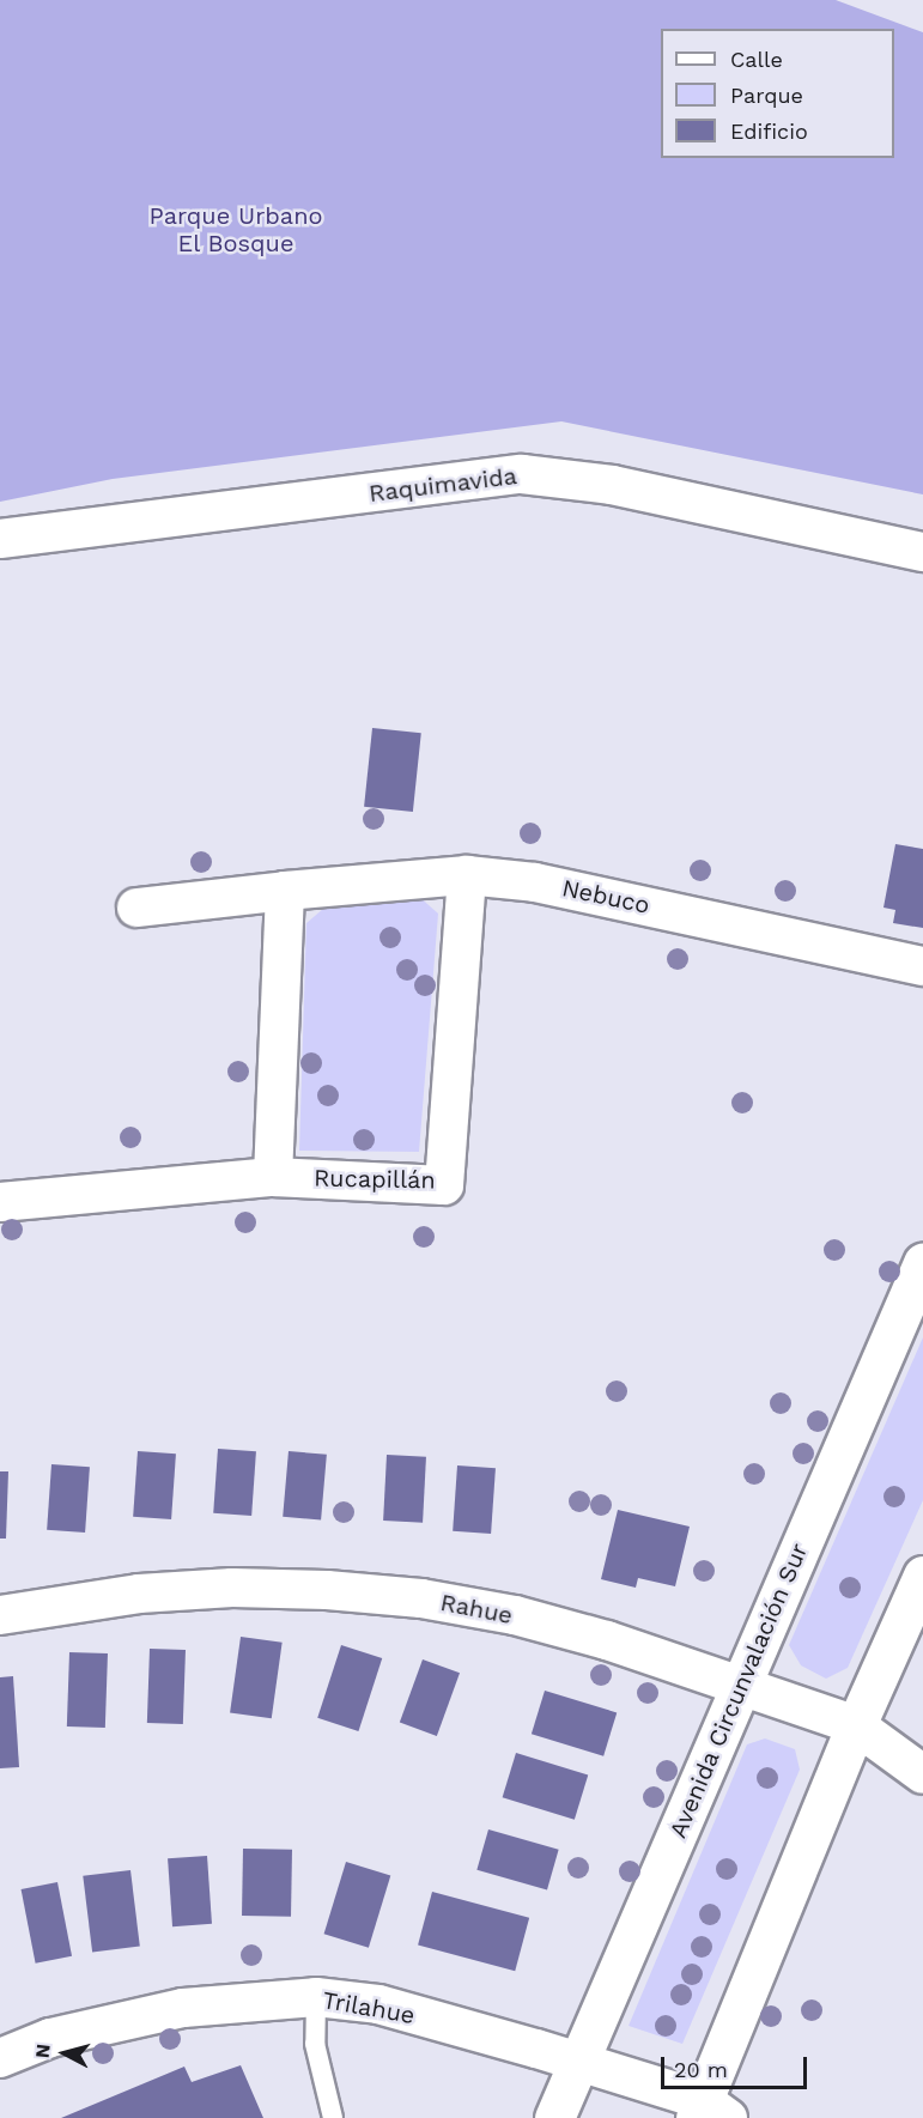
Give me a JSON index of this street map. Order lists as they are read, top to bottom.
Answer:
{
  "streets": {
    "main road": ["Avenida Circunvalación Sur"],
    "street": [
      "Raquimavida",
      "Nebuco",
      "Rucapillán",
      "Rahue",
      "Trilahue"
    ]
  },
  "crossings": [
    ["Nebuco", "Rucapillán"],
    ["Rahue", "Avenida Circunvalación Sur"],
    ["Avenida Circunvalación Sur", "Trilahue"]
  ],
  "parks": ["Parque Urbano El Bosque"],
  "legend": ["Calle", "Parque", "Edificio"],
  "scale_bar": "20 m",
  "north": "left"
}
